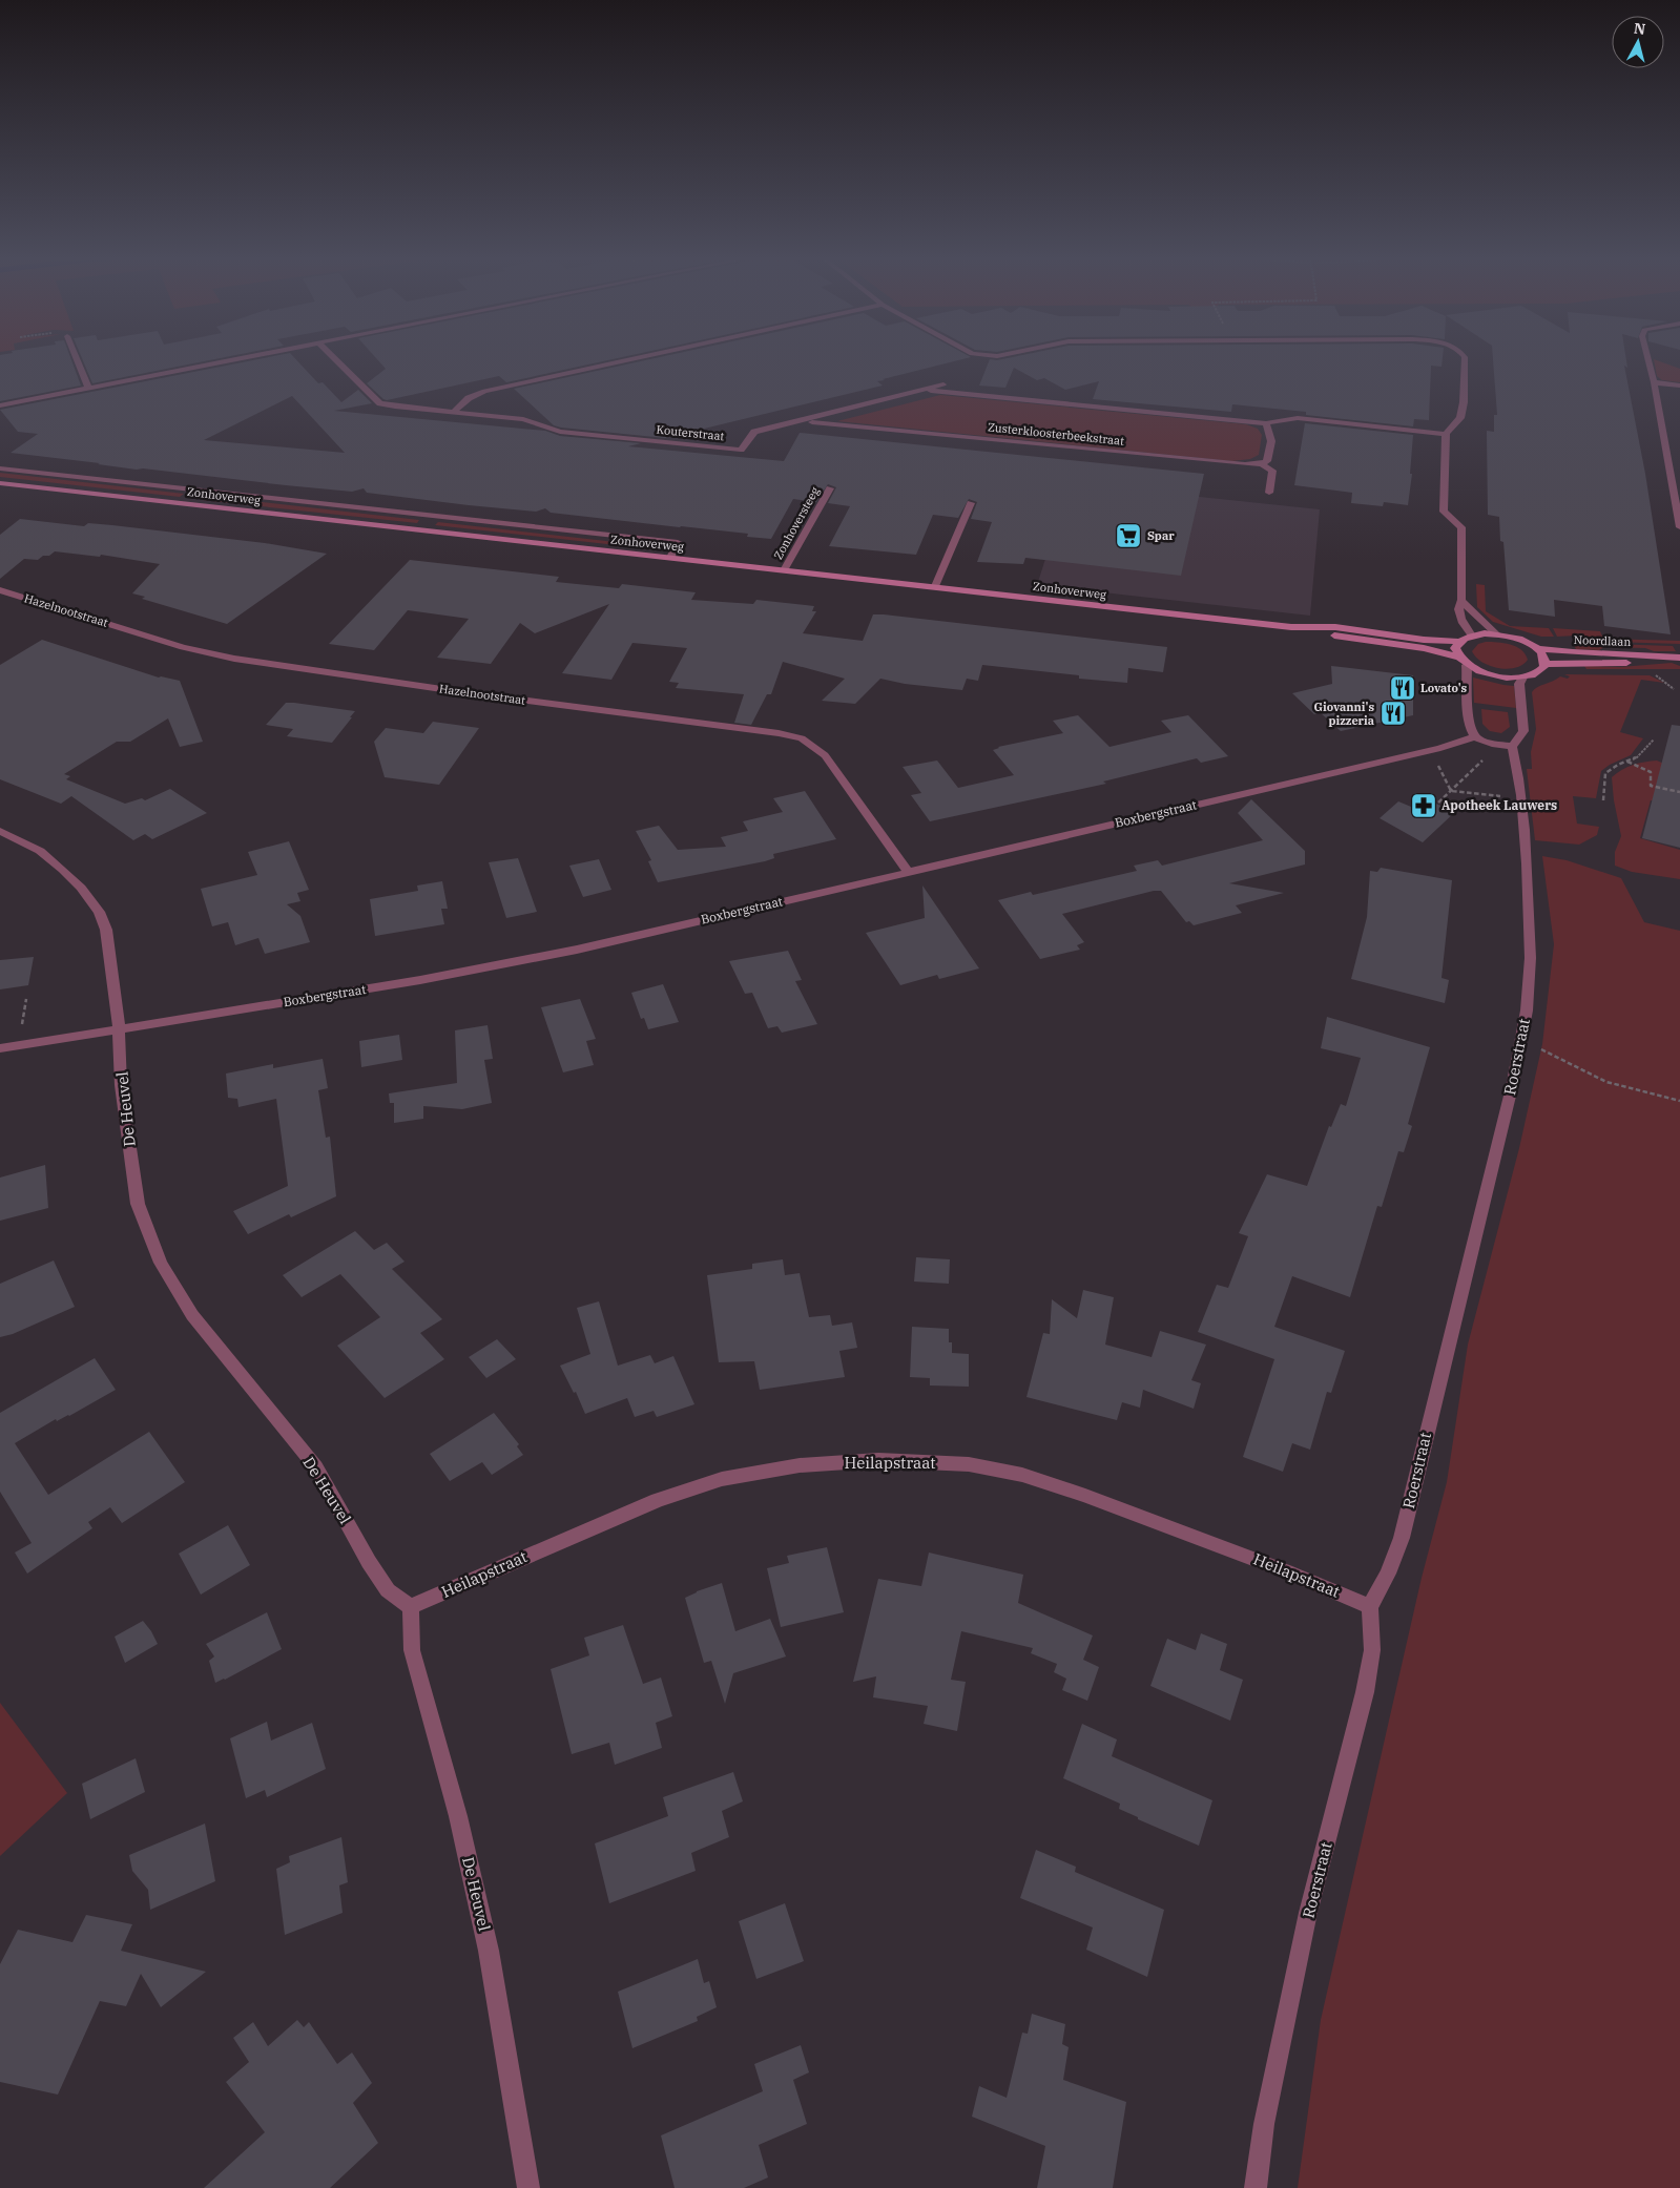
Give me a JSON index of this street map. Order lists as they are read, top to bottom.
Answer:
{
  "streets": {
    "street": [
      "Kouterstraat",
      "Zusterkloosterbeekstraat",
      "Zonhoverweg",
      "Zonhoversteeg",
      "Hazelnootstraat",
      "Noordlaan",
      "Boxbergstraat",
      "Roerstraat",
      "De Heuvel",
      "Heilapstraat"
    ]
  },
  "crossings": [
    ["Kouterstraat", "Zusterkloosterbeekstraat"],
    ["Zonhoverweg", "Zonhoversteeg"],
    ["Zonhoverweg", "Noordlaan"],
    ["Hazelnootstraat", "Boxbergstraat"],
    ["Boxbergstraat", "De Heuvel"],
    ["Roerstraat", "Heilapstraat"],
    ["De Heuvel", "Heilapstraat"]
  ],
  "places": {
    "supermarket": ["Spar"],
    "restaurant": ["Lovato's", "Giovanni's pizzeria"],
    "pharmacy": ["Apotheek Lauwers"]
  },
  "north": "top"
}
